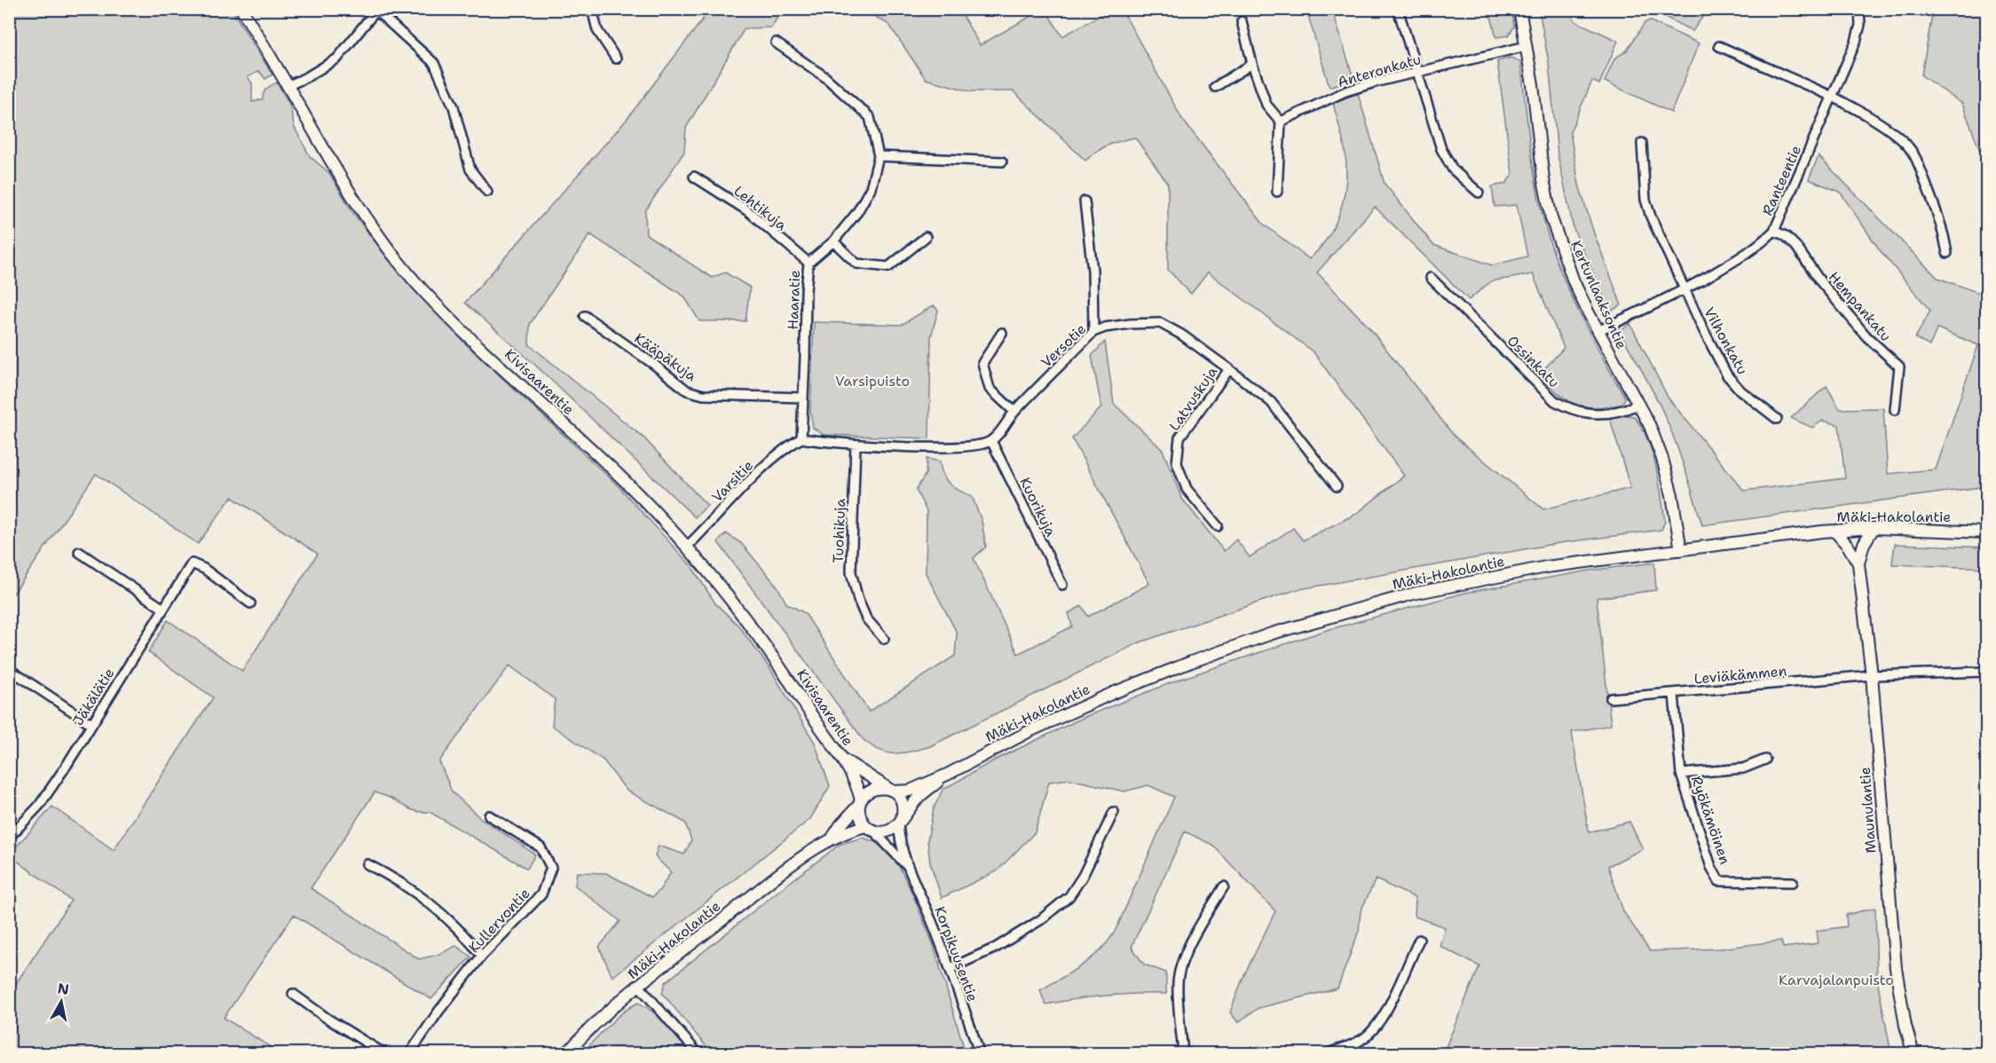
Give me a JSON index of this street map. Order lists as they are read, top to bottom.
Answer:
{
  "streets": {
    "street": [
      "Anteronkatu",
      "Ranteentie",
      "Lehtikuja",
      "Kertunlaaksontie",
      "Haaratie",
      "Hempankatu",
      "Vilhonkatu",
      "Versotie",
      "Kääpäkuja",
      "Ossinkatu",
      "Kivisaarentie",
      "Latvuskuja",
      "Varsitie",
      "Kuorikuja",
      "Mäki-Hakolantie",
      "Tuohikuja",
      "Leviäkämmen",
      "Jäkälätie",
      "Maunulantie",
      "Ryökämöinen",
      "Kullervontie",
      "Korpikuusentie"
    ]
  },
  "crossings": [
    ["Anteronkatu", "Kertunlaaksontie"],
    ["Ranteentie", "Kertunlaaksontie"],
    ["Ranteentie", "Hempankatu"],
    ["Ranteentie", "Vilhonkatu"],
    ["Lehtikuja", "Haaratie"],
    ["Kertunlaaksontie", "Ossinkatu"],
    ["Kertunlaaksontie", "Mäki-Hakolantie"],
    ["Haaratie", "Kääpäkuja"],
    ["Haaratie", "Varsitie"],
    ["Versotie", "Latvuskuja"],
    ["Versotie", "Kuorikuja"],
    ["Kivisaarentie", "Varsitie"],
    ["Kivisaarentie", "Mäki-Hakolantie"],
    ["Kivisaarentie", "Korpikuusentie"],
    ["Mäki-Hakolantie", "Maunulantie"],
    ["Mäki-Hakolantie", "Korpikuusentie"],
    ["Leviäkämmen", "Maunulantie"],
    ["Leviäkämmen", "Ryökämöinen"]
  ],
  "parks": ["Varsipuisto", "Karvajalanpuisto"],
  "north": "top"
}
